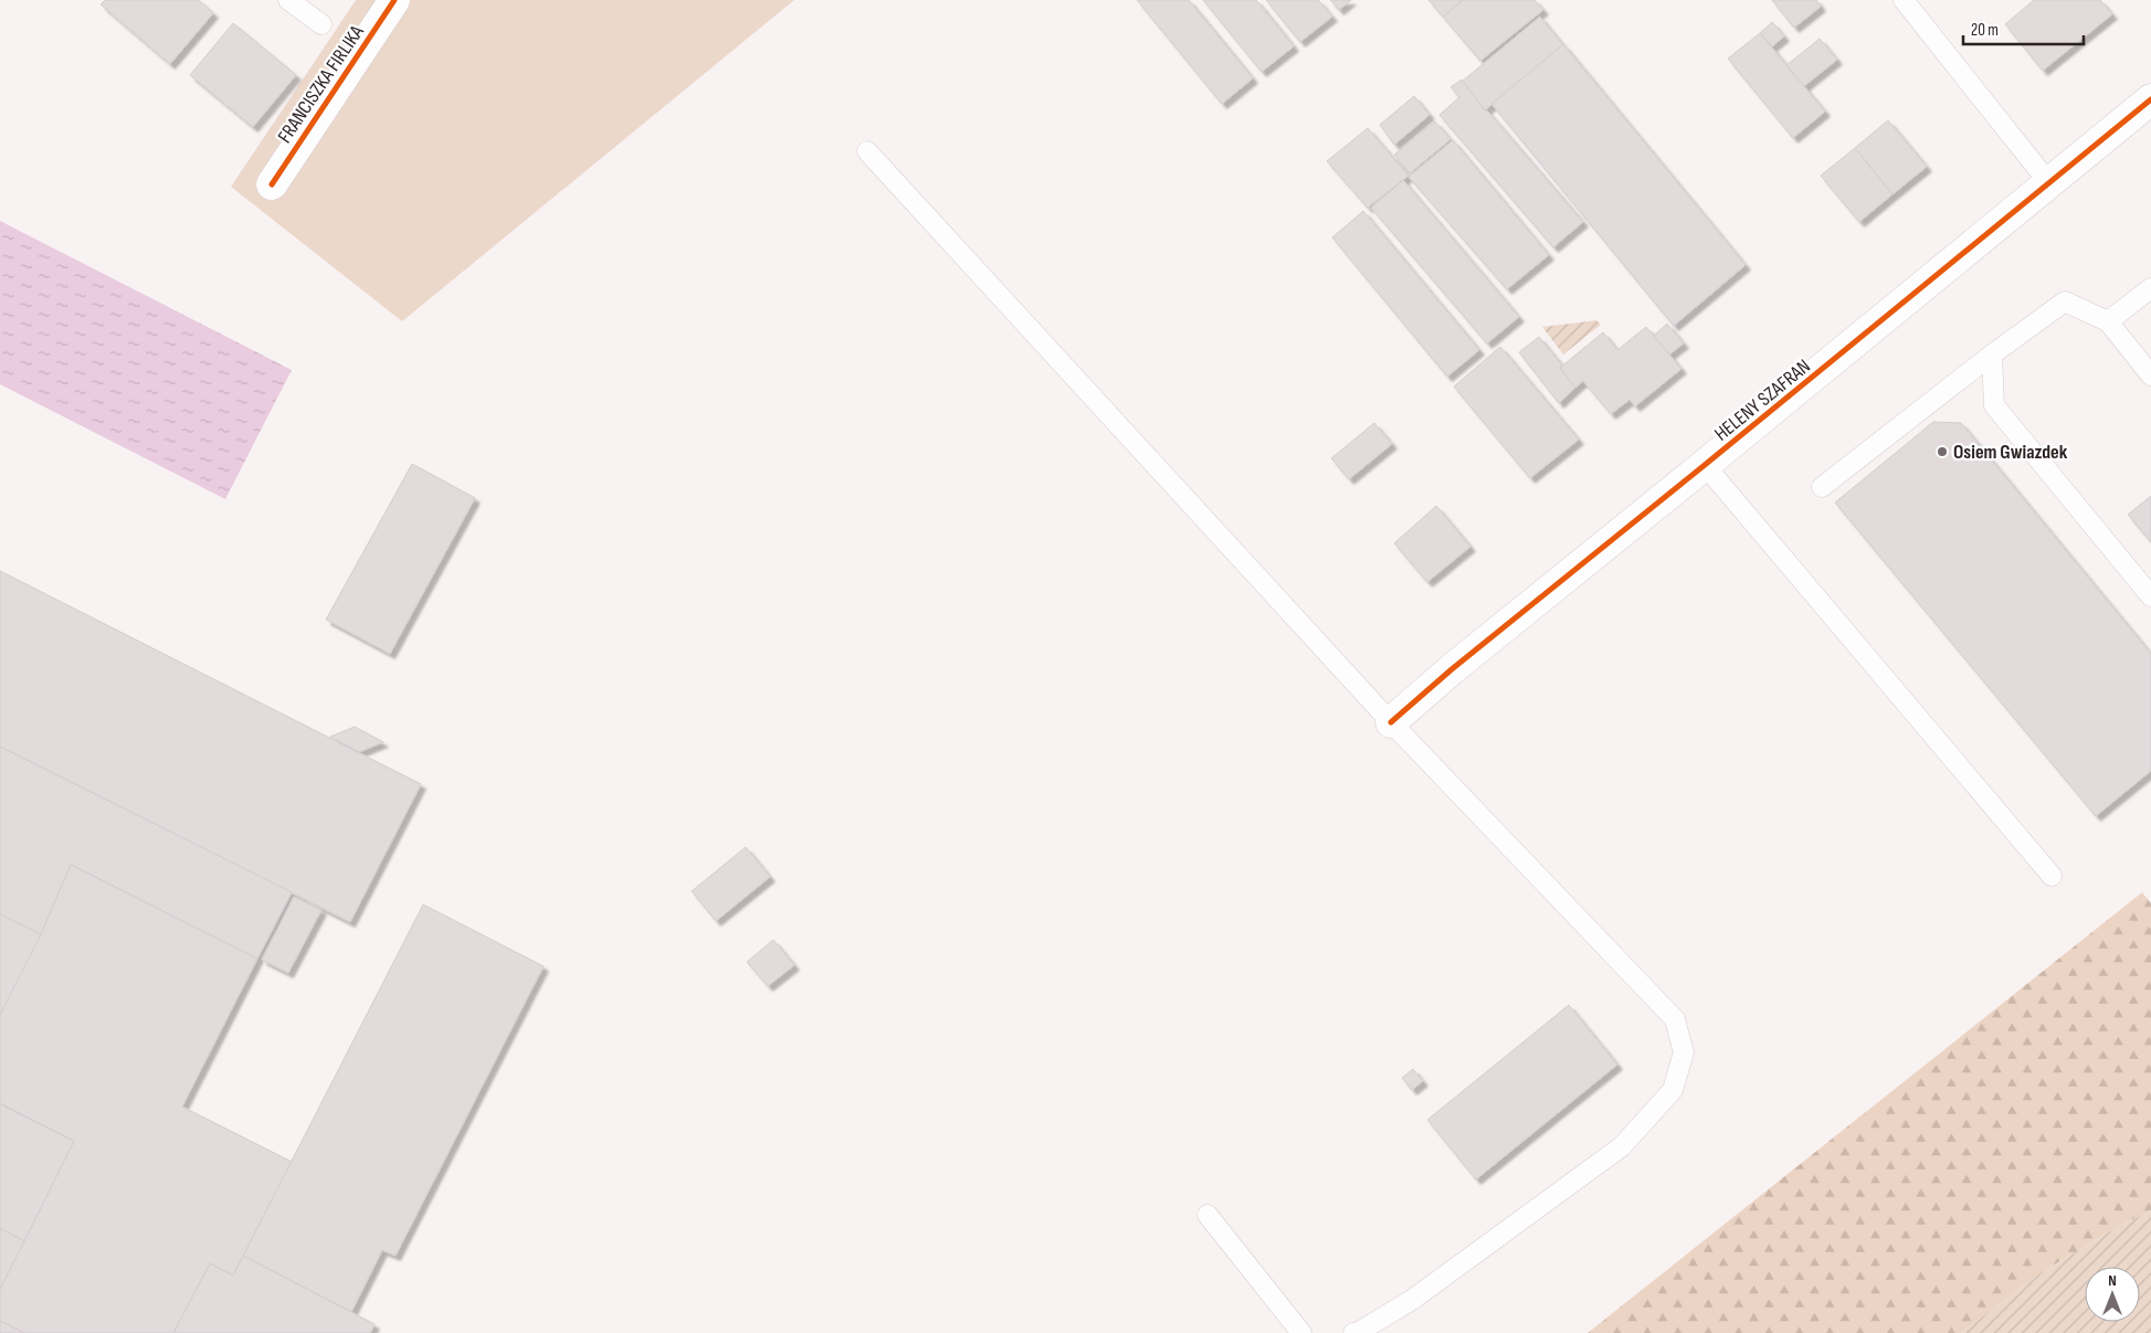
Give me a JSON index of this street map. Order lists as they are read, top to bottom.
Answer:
{
  "streets": {
    "street": ["FRANCISZKA FIRLIKA", "HELENY SZAFRAN"]
  },
  "places": ["Osiem Gwiazdek"],
  "scale_bar": "20 m",
  "north": "top"
}
